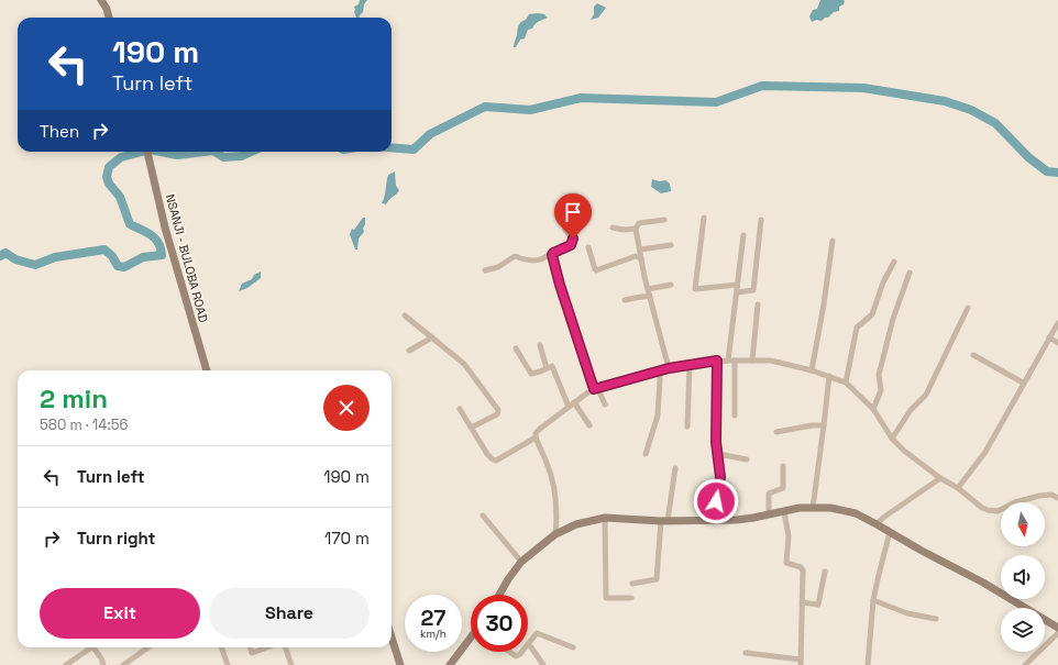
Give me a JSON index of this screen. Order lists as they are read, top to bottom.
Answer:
{
  "streets": {
    "street": ["NSANJI - BULOBA ROAD"]
  },
  "north": "bottom",
  "page": {
    "turn": ["190 m", "Turn left"],
    "then": "Then",
    "heading": ["2 min", "580 m · 14:56"],
    "list": [
      {
        "name": "Turn left",
        "value": "190 m"
      },
      {
        "name": "Turn right",
        "value": "170 m"
      }
    ],
    "buttons": ["Exit", "Share"],
    "speed": "27 km/h",
    "limit": "30"
  }
}
